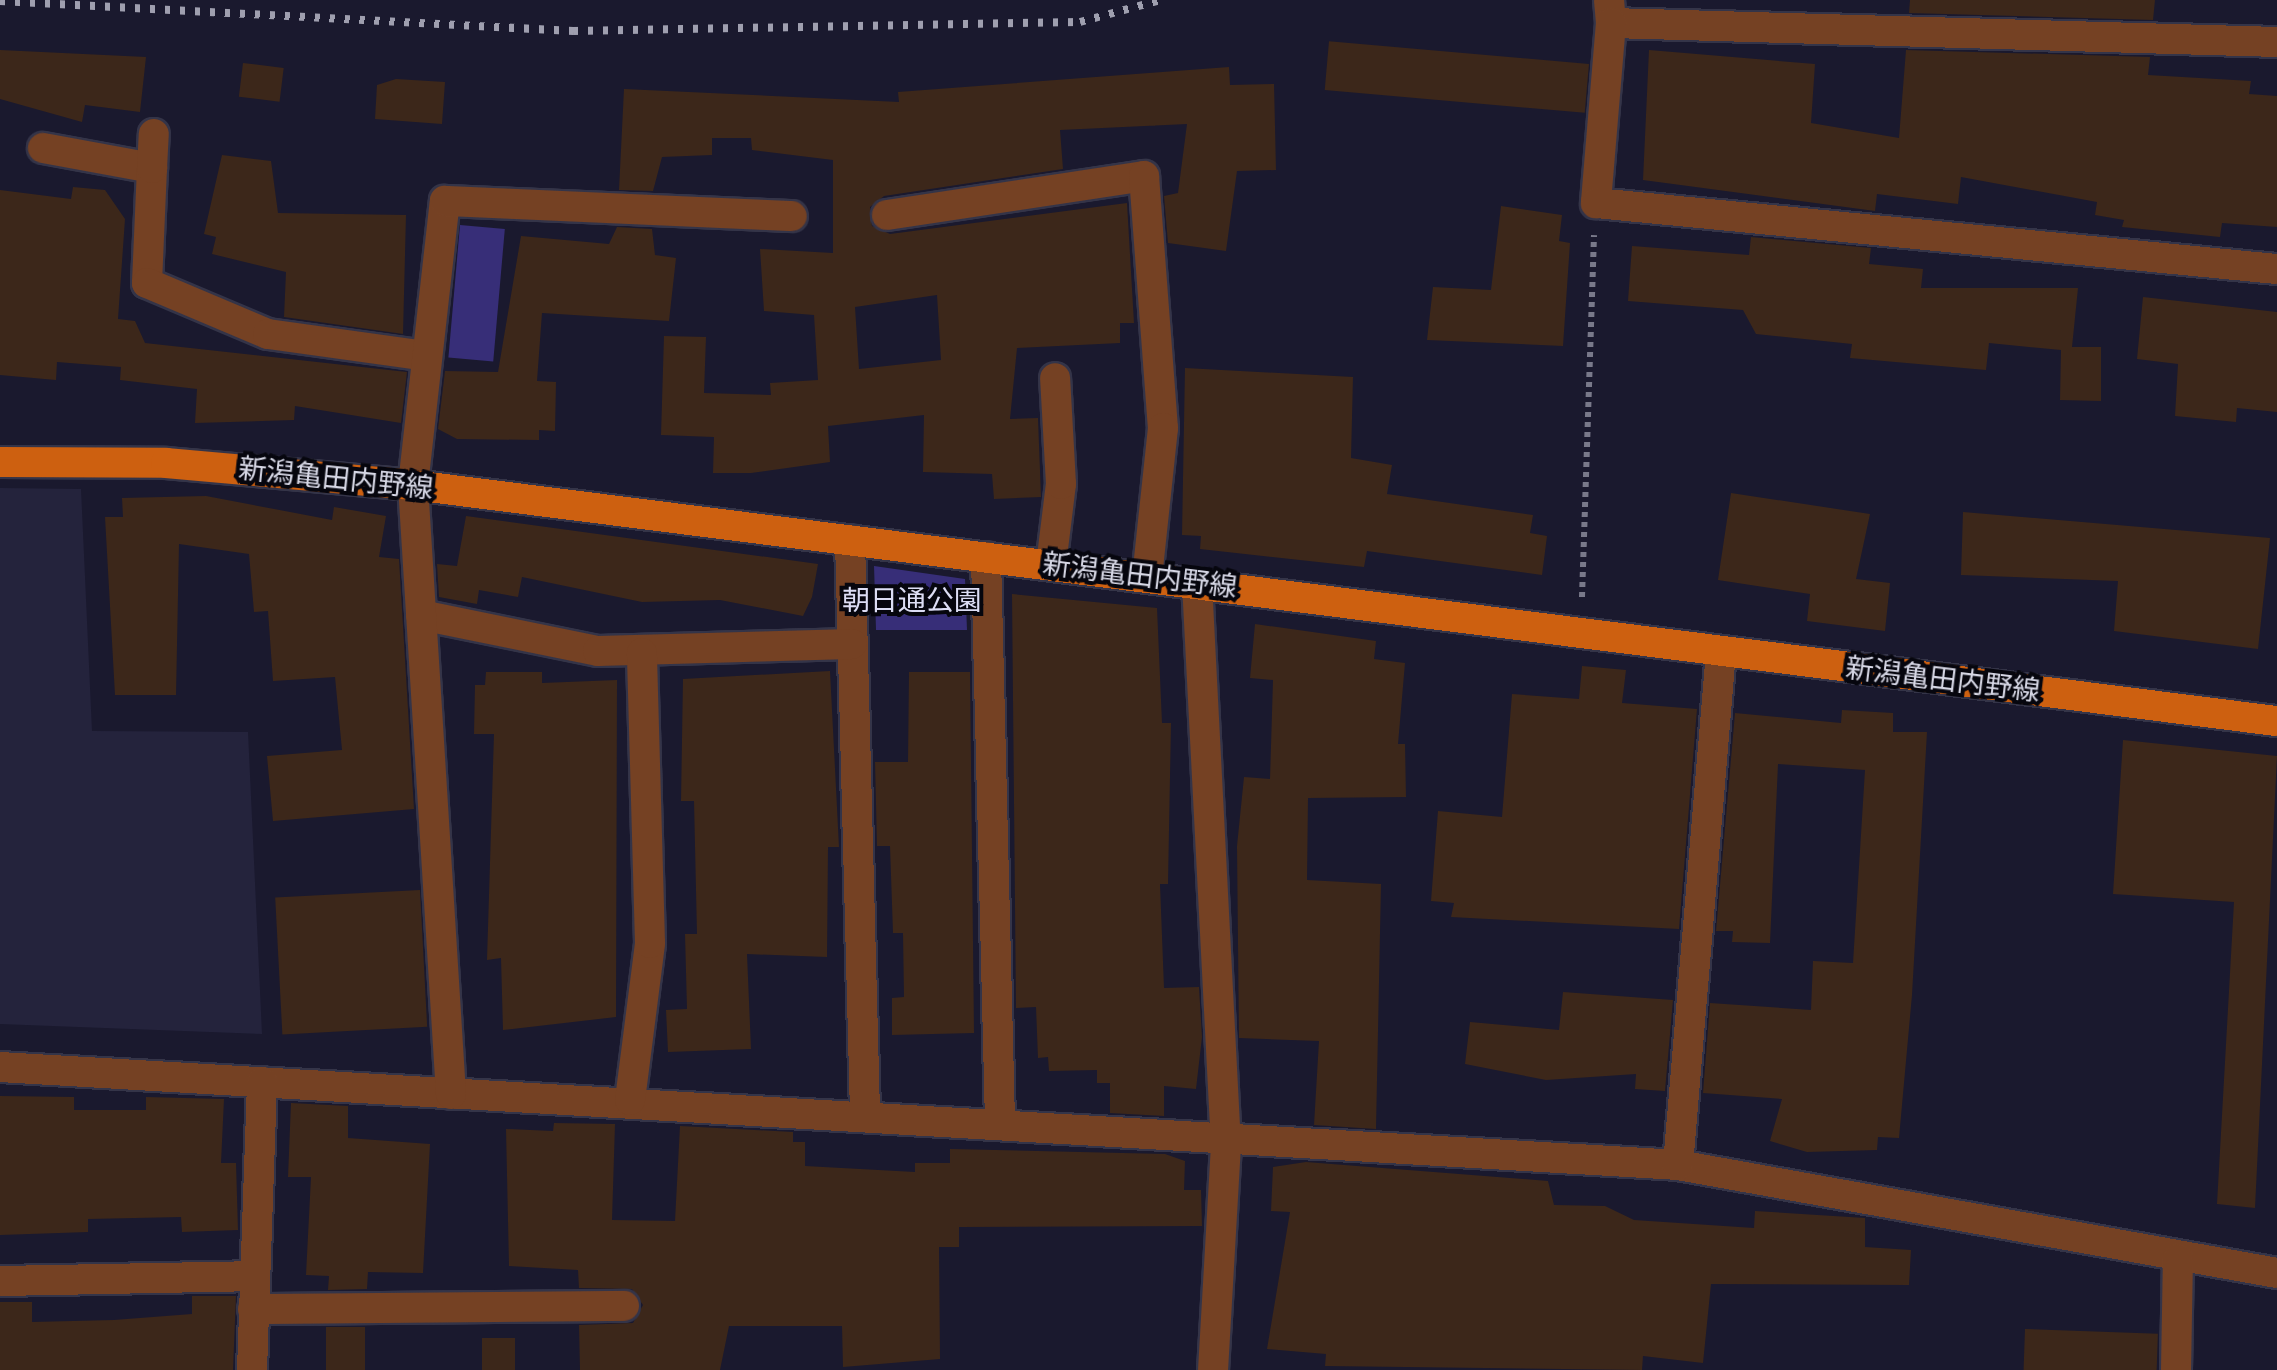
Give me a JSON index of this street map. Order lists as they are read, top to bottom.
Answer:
{
  "streets": {
    "main road": ["新潟亀田内野線"]
  },
  "parks": ["朝日通公園"]
}
